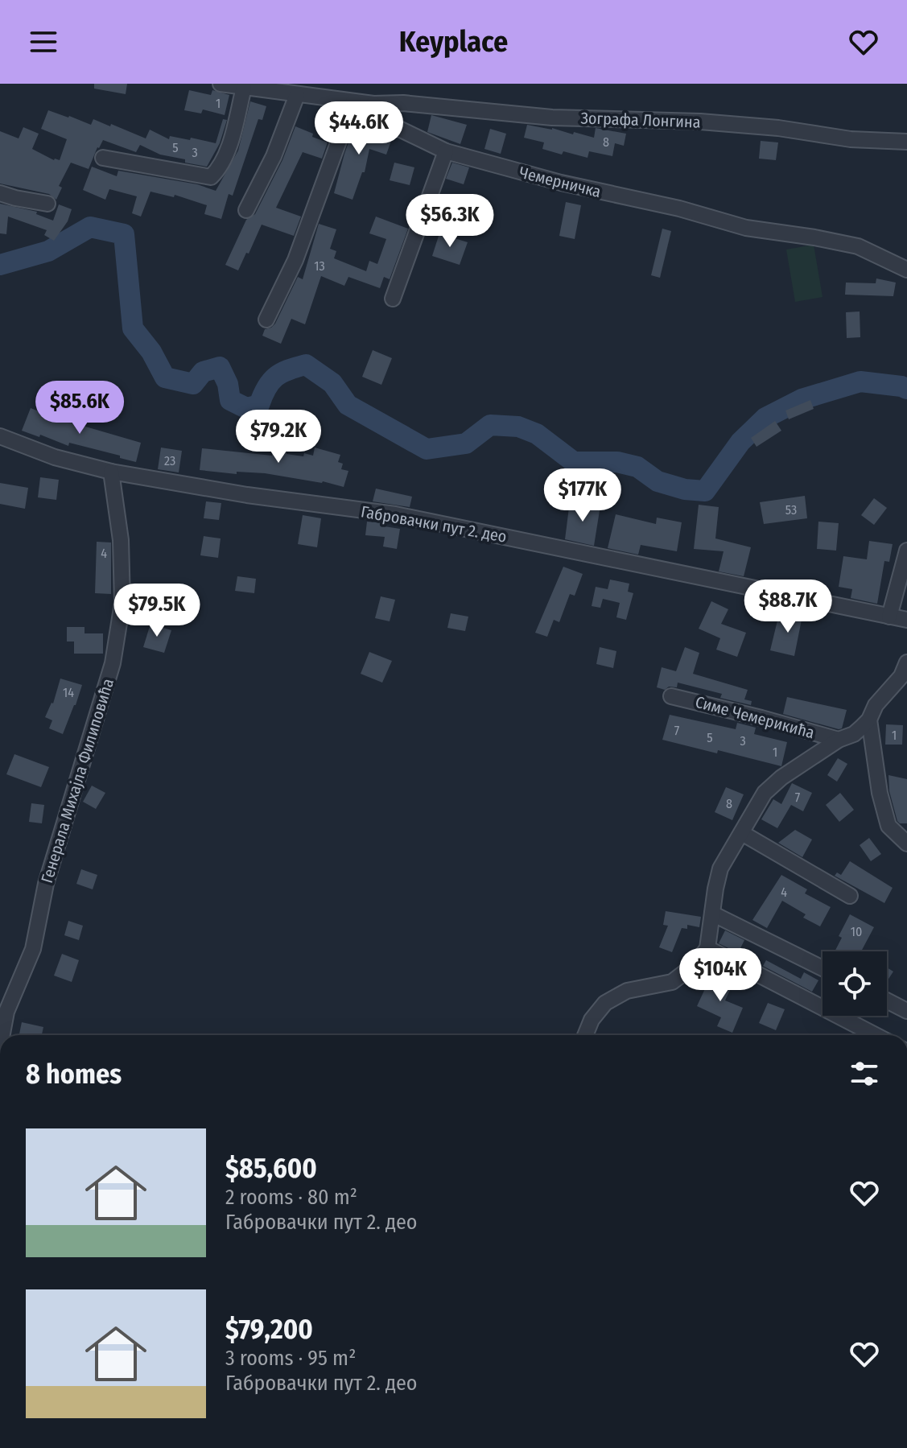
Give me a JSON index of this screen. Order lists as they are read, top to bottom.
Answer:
{
  "streets": {
    "street": [
      "Зографа Лонгина",
      "Чемерничка",
      "Габровачки пут 2. део",
      "Симе Чемерикића",
      "Генерала Михајла Филиповића"
    ]
  },
  "crossings": [
    ["Зографа Лонгина", "Чемерничка"],
    ["Габровачки пут 2. део", "Генерала Михајла Филиповића"]
  ],
  "house_numbers": [
    "1",
    "8",
    "5",
    "3",
    "13",
    "23",
    "53",
    "4",
    "14",
    "7",
    "1",
    "5",
    "3",
    "1",
    "7",
    "8",
    "4",
    "10"
  ],
  "page": {
    "header": "Keyplace",
    "price": [
      "$44.6K",
      "$56.3K",
      "$85.6K",
      "$79.2K",
      "$177K",
      "$88.7K",
      "$79.5K",
      "$104K"
    ],
    "heading": "8 homes",
    "list": [
      {
        "name": "$85,600",
        "note": "2 rooms · 80 m² · Габровачки пут 2. део"
      },
      {
        "name": "$79,200",
        "note": "3 rooms · 95 m² · Габровачки пут 2. део"
      }
    ]
  }
}
